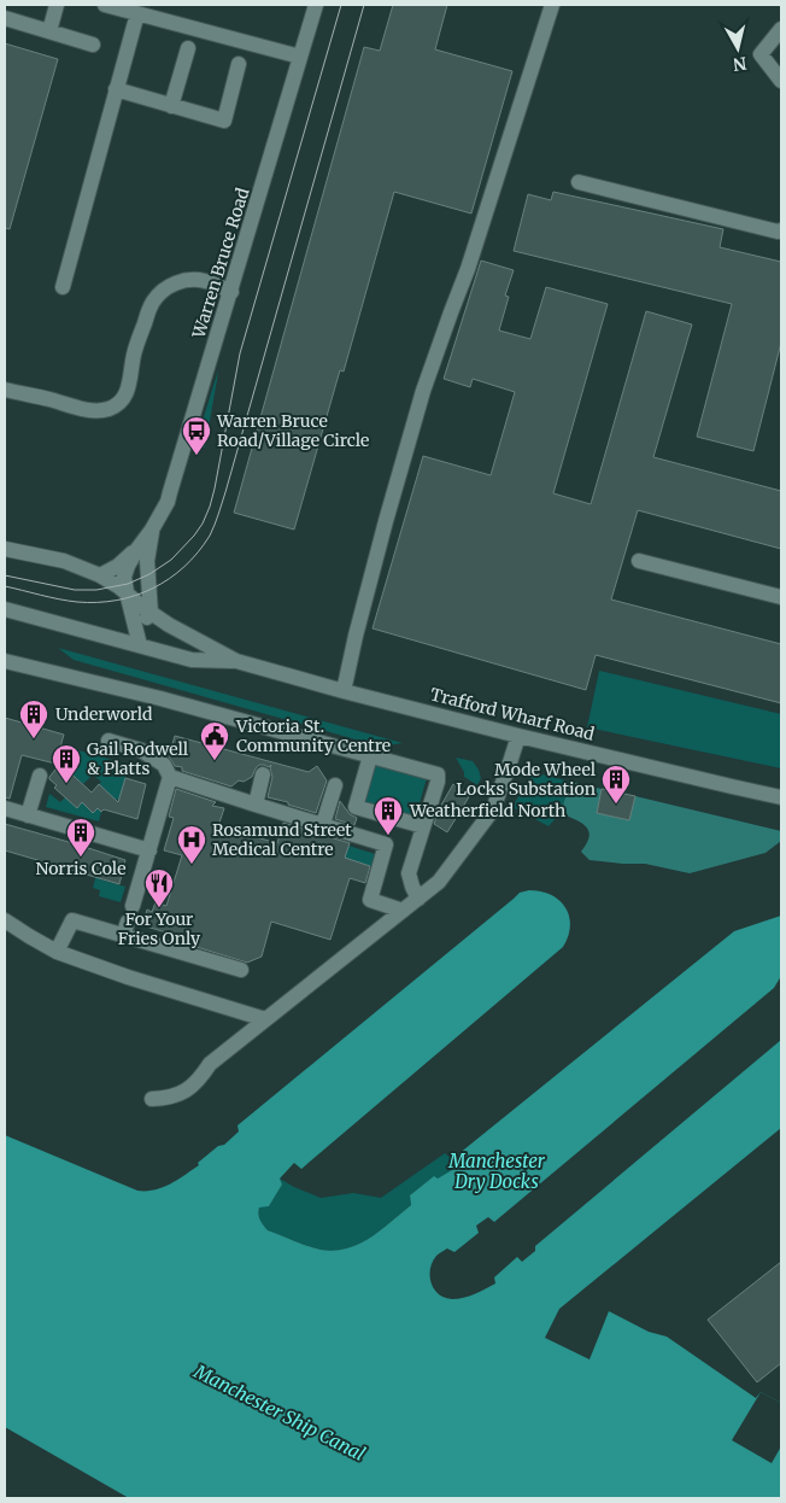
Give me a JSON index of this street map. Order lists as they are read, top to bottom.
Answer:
{
  "streets": {
    "street": ["Warren Bruce Road", "Trafford Wharf Road"]
  },
  "crossings": [
    ["Warren Bruce Road", "Trafford Wharf Road"]
  ],
  "water": ["Manchester Dry Docks", "Manchester Ship Canal"],
  "places": {
    "bus stop": ["Warren Bruce Road/Village Circle"],
    "building": [
      "Underworld",
      "Gail Rodwell & Platts",
      "Mode Wheel Locks Substation",
      "Weatherfield North",
      "Norris Cole"
    ],
    "public building": ["Victoria St. Community Centre"],
    "hospital": ["Rosamund Street Medical Centre"],
    "restaurant": ["For Your Fries Only"]
  },
  "north": "bottom"
}
